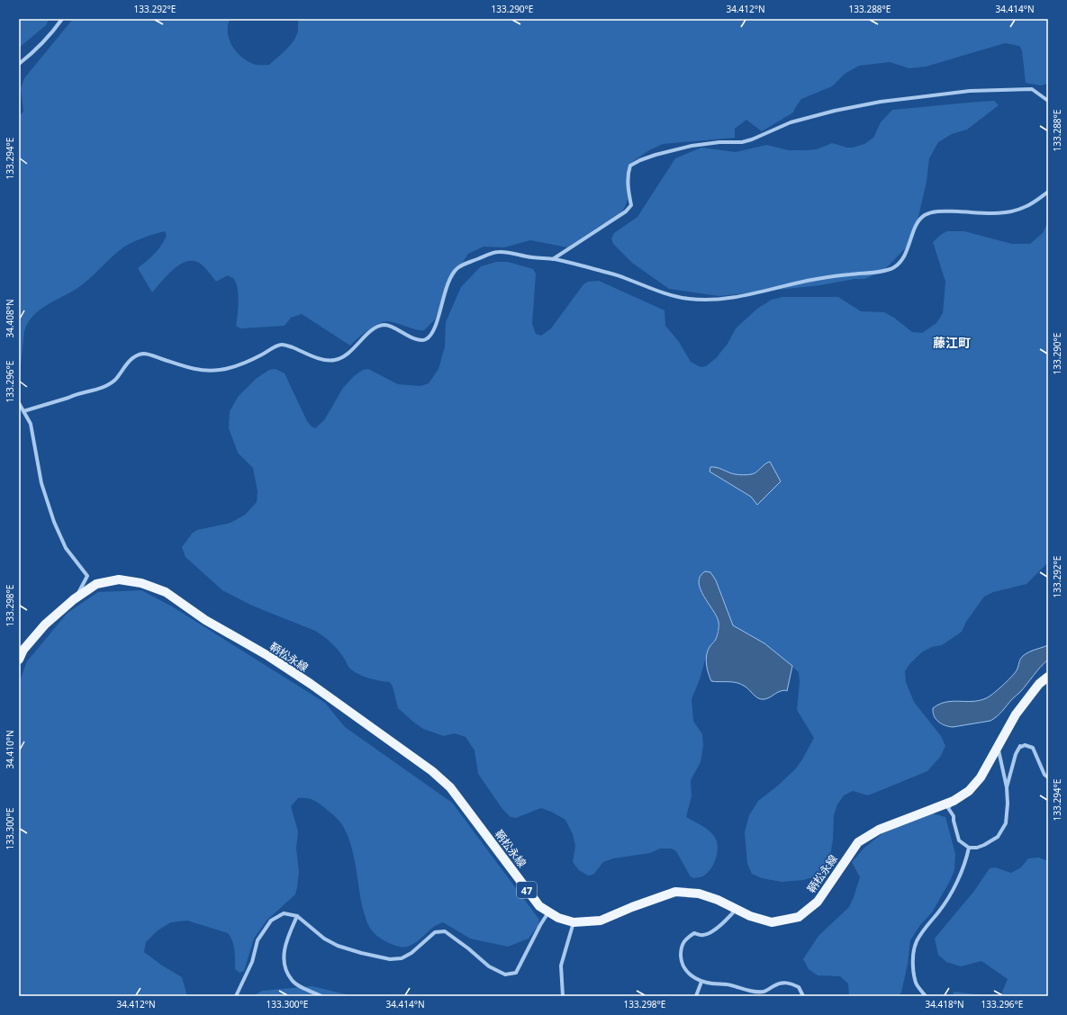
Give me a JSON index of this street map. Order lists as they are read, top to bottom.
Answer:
{
  "streets": {
    "main road": ["鞆松永線", "47"]
  },
  "districts": ["藤江町"],
  "coordinates": [
    "133.292°E",
    "133.290°E",
    "34.412°N",
    "133.288°E",
    "34.414°N",
    "133.294°E",
    "34.408°N",
    "133.296°E",
    "133.298°E",
    "34.410°N",
    "133.300°E",
    "34.418°N"
  ]
}
